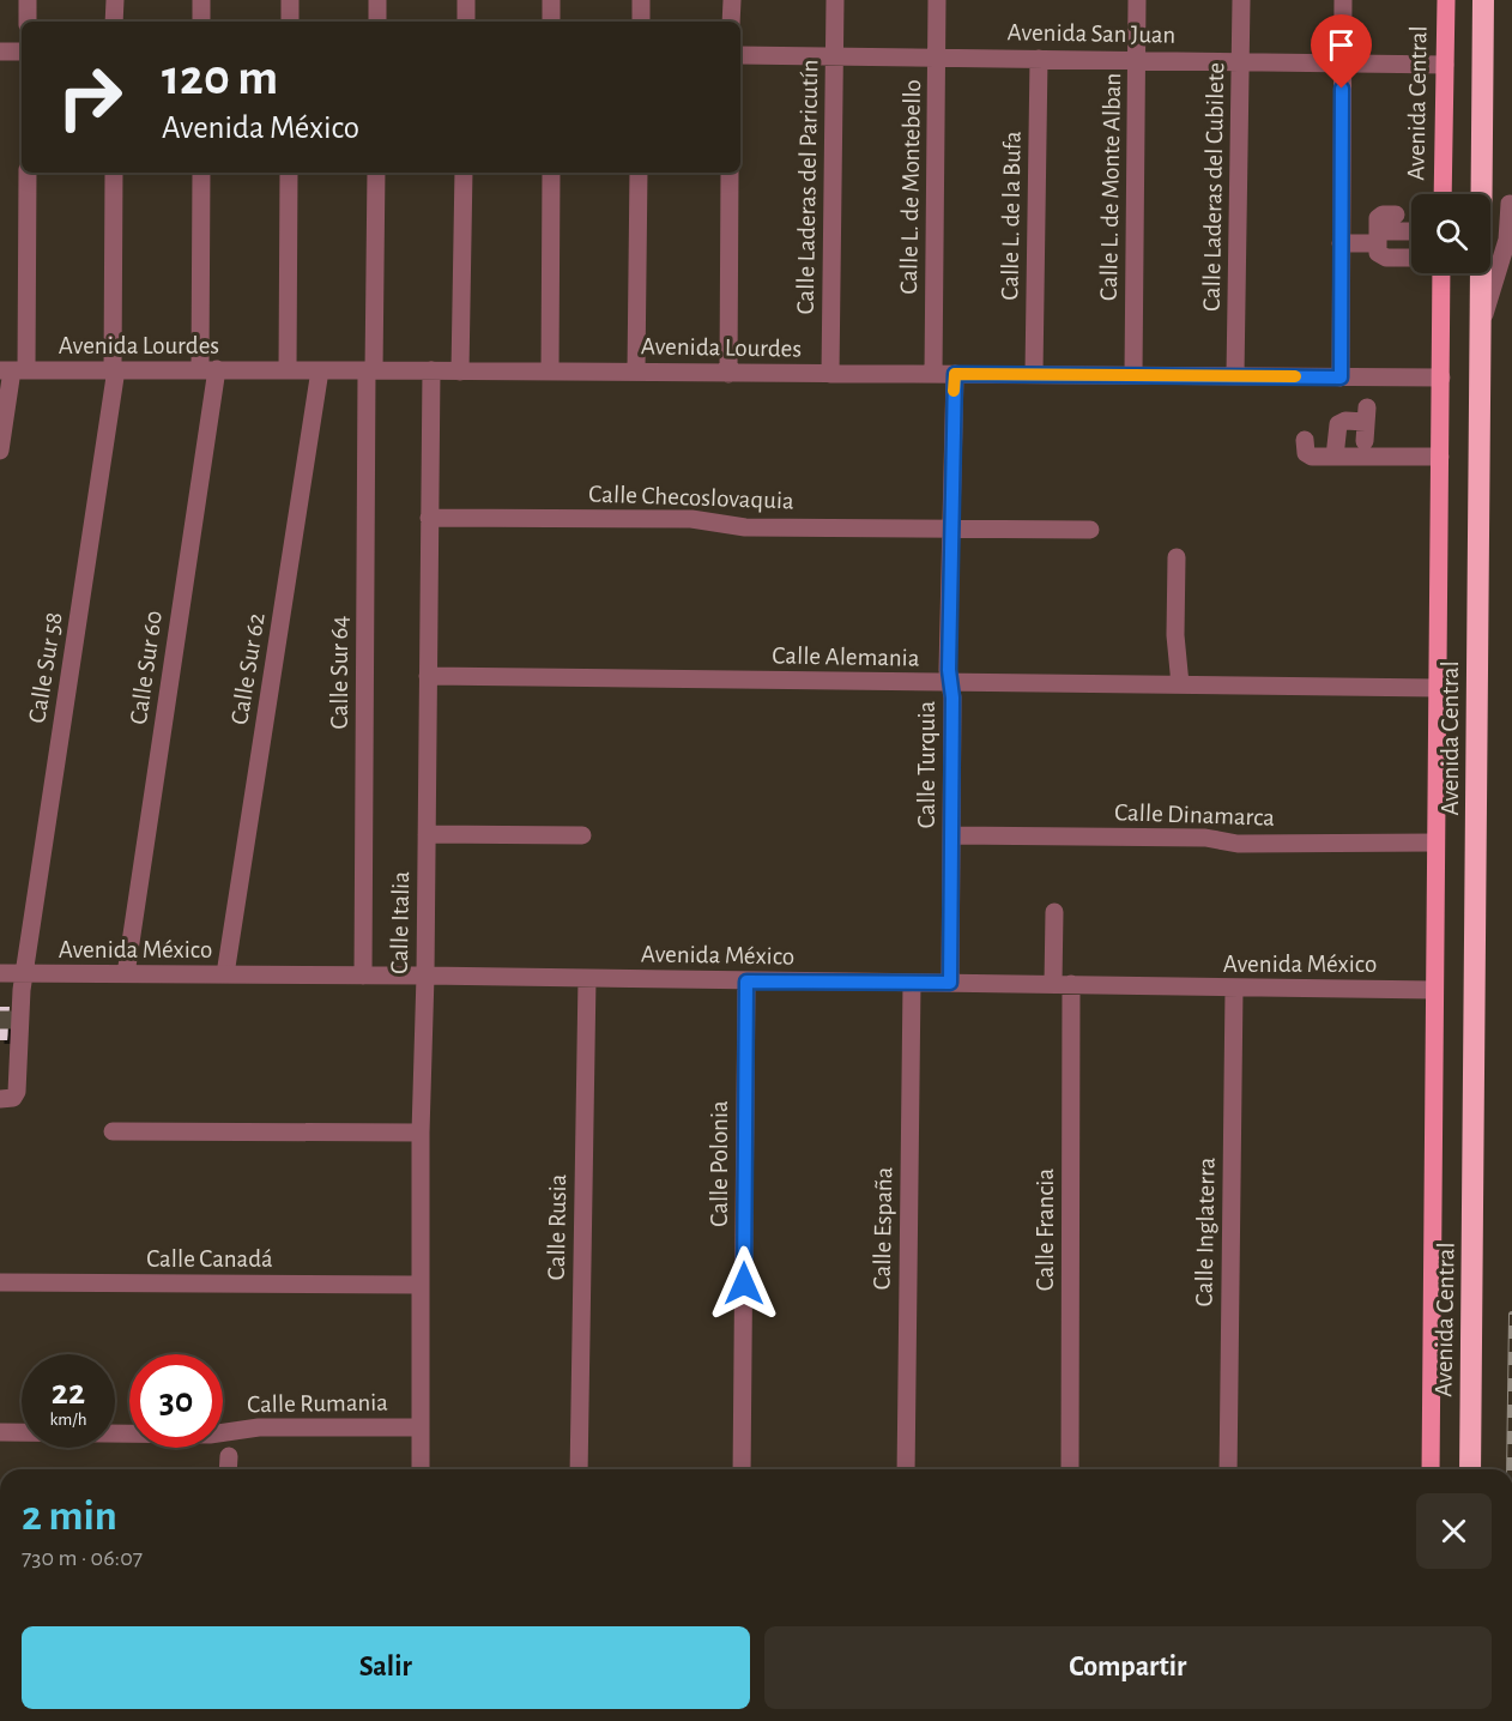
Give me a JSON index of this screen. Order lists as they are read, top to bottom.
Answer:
{
  "streets": {
    "highway": ["Avenida Central"],
    "street": [
      "Avenida San Juan",
      "Calle Laderas del Paricutín",
      "Calle L. de Montebello",
      "Calle L. de Monte Alban",
      "Calle Laderas del Cubilete",
      "Calle L. de la Bufa",
      "Avenida Lourdes",
      "Calle Checoslovaquia",
      "Calle Alemania",
      "Calle Sur 58",
      "Calle Sur 60",
      "Calle Sur 62",
      "Calle Sur 64",
      "Calle Turquia",
      "Calle Dinamarca",
      "Calle Italia",
      "Avenida México",
      "Calle Polonia",
      "Calle Rusia",
      "Calle España",
      "Calle Francia",
      "Calle Inglaterra",
      "Calle Canadá",
      "Calle Rumania"
    ]
  },
  "crossings": [
    ["Avenida San Juan", "Avenida Central"],
    ["Avenida San Juan", "Calle Laderas del Paricutín"],
    ["Avenida San Juan", "Calle L. de Montebello"],
    ["Avenida San Juan", "Calle L. de Monte Alban"],
    ["Avenida San Juan", "Calle Laderas del Cubilete"],
    ["Avenida San Juan", "Calle L. de la Bufa"],
    ["Avenida Central", "Avenida Lourdes"],
    ["Avenida Central", "Calle Alemania"],
    ["Avenida Central", "Calle Dinamarca"],
    ["Avenida Central", "Avenida México"],
    ["Calle Laderas del Paricutín", "Avenida Lourdes"],
    ["Calle L. de Montebello", "Avenida Lourdes"],
    ["Calle L. de Monte Alban", "Avenida Lourdes"],
    ["Calle Laderas del Cubilete", "Avenida Lourdes"],
    ["Calle L. de la Bufa", "Avenida Lourdes"],
    ["Avenida Lourdes", "Calle Sur 58"],
    ["Avenida Lourdes", "Calle Sur 60"],
    ["Avenida Lourdes", "Calle Sur 62"],
    ["Avenida Lourdes", "Calle Sur 64"],
    ["Avenida Lourdes", "Calle Turquia"],
    ["Avenida Lourdes", "Calle Italia"],
    ["Calle Checoslovaquia", "Calle Turquia"],
    ["Calle Checoslovaquia", "Calle Italia"],
    ["Calle Alemania", "Calle Turquia"],
    ["Calle Alemania", "Calle Italia"],
    ["Calle Sur 58", "Avenida México"],
    ["Calle Sur 60", "Avenida México"],
    ["Calle Sur 62", "Avenida México"],
    ["Calle Sur 64", "Avenida México"],
    ["Calle Turquia", "Calle Dinamarca"],
    ["Calle Turquia", "Avenida México"],
    ["Calle Italia", "Avenida México"],
    ["Calle Italia", "Calle Canadá"],
    ["Calle Italia", "Calle Rumania"],
    ["Avenida México", "Calle Polonia"],
    ["Avenida México", "Calle Rusia"],
    ["Avenida México", "Calle España"],
    ["Avenida México", "Calle Francia"],
    ["Avenida México", "Calle Inglaterra"]
  ],
  "page": {
    "turn": ["120 m", "Avenida México"],
    "speed": "22 km/h",
    "limit": "30",
    "heading": ["2 min", "730 m · 06:07"],
    "buttons": ["Salir", "Compartir"]
  }
}
